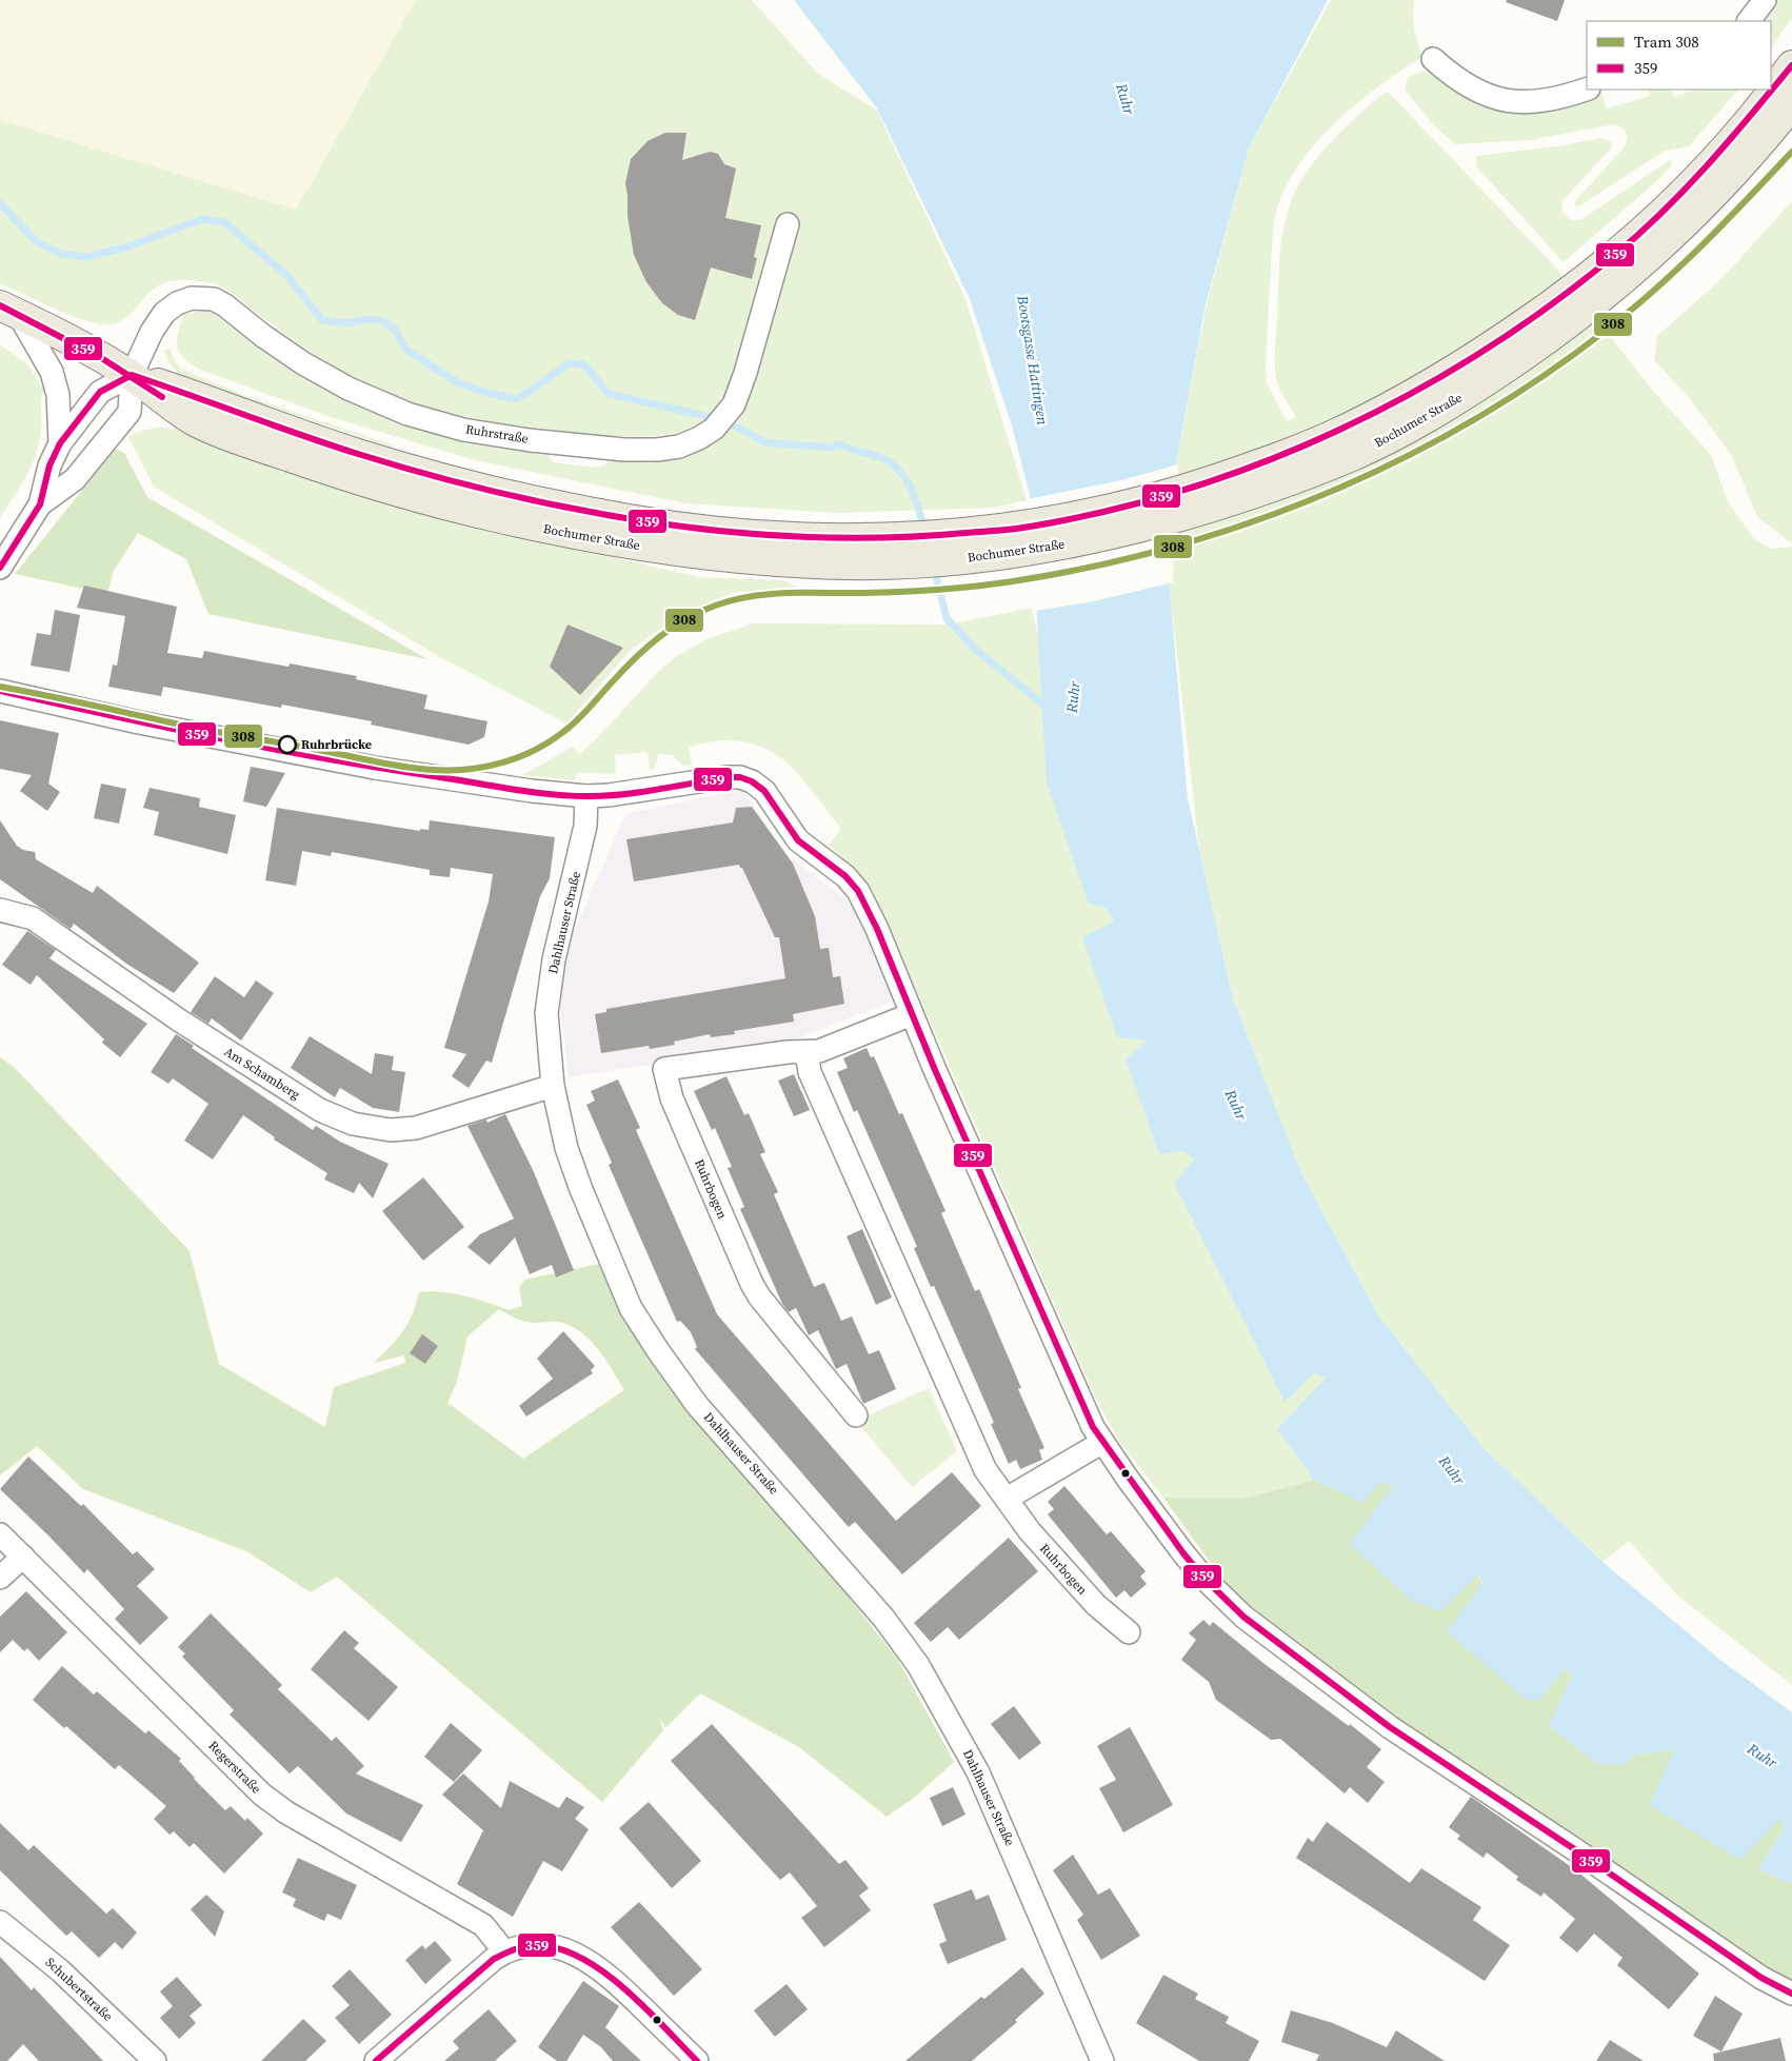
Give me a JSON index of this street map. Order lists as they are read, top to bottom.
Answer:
{
  "streets": {
    "main road": ["Bochumer Straße"],
    "street": [
      "Ruhrstraße",
      "Dahlhauser Straße",
      "Am Schamberg",
      "Ruhrbogen",
      "Regerstraße",
      "Schubertstraße"
    ]
  },
  "crossings": [
    ["Bochumer Straße", "Ruhrstraße"],
    ["Dahlhauser Straße", "Am Schamberg"]
  ],
  "water": ["Ruhr", "Bootsgasse Hattingen"],
  "places": ["Ruhrbrücke"],
  "lines": ["transit line 359", "tram line 308"],
  "legend": ["Tram 308", "359"]
}
